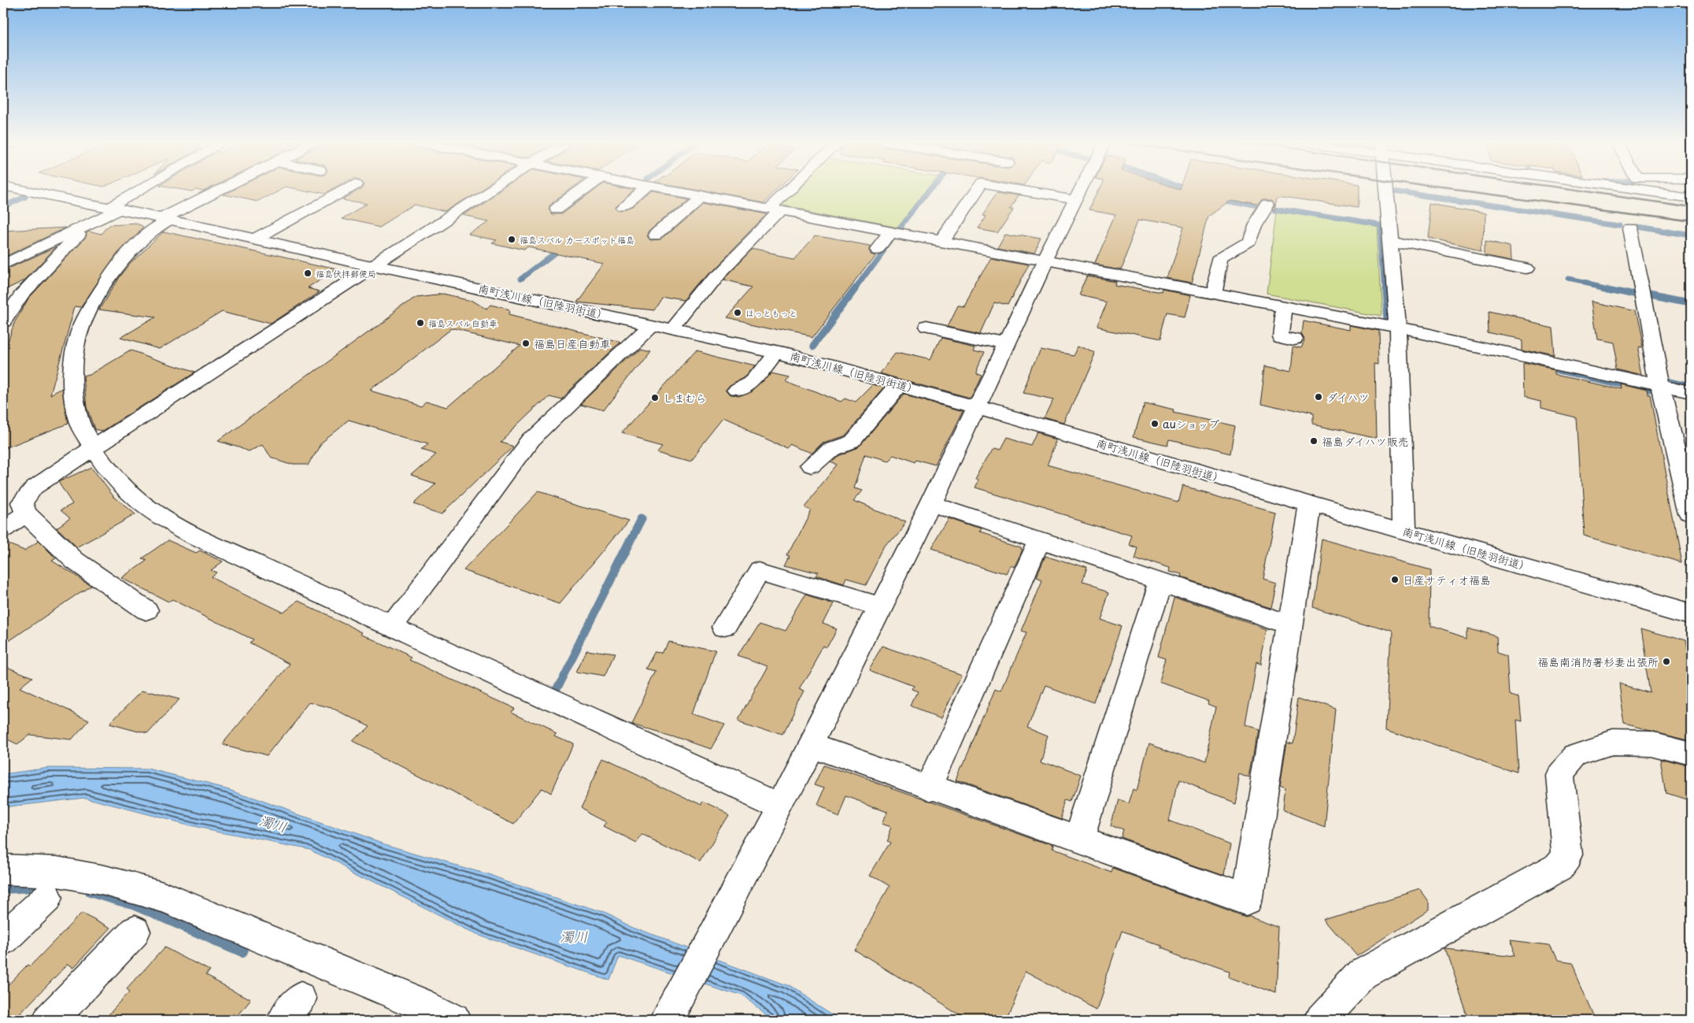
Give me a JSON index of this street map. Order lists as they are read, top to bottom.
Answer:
{
  "streets": {
    "street": ["南町浅川線（旧陸羽街道）"]
  },
  "water": ["濁川"],
  "places": [
    "福島スバル カースポット福島",
    "福島伏拝郵便局",
    "ほっともっと",
    "福島スバル自動車",
    "福島日産自動車",
    "ダイハツ",
    "しまむら",
    "auショップ",
    "福島ダイハツ販売",
    "日産サティオ福島",
    "福島南消防署杉妻出張所"
  ]
}
